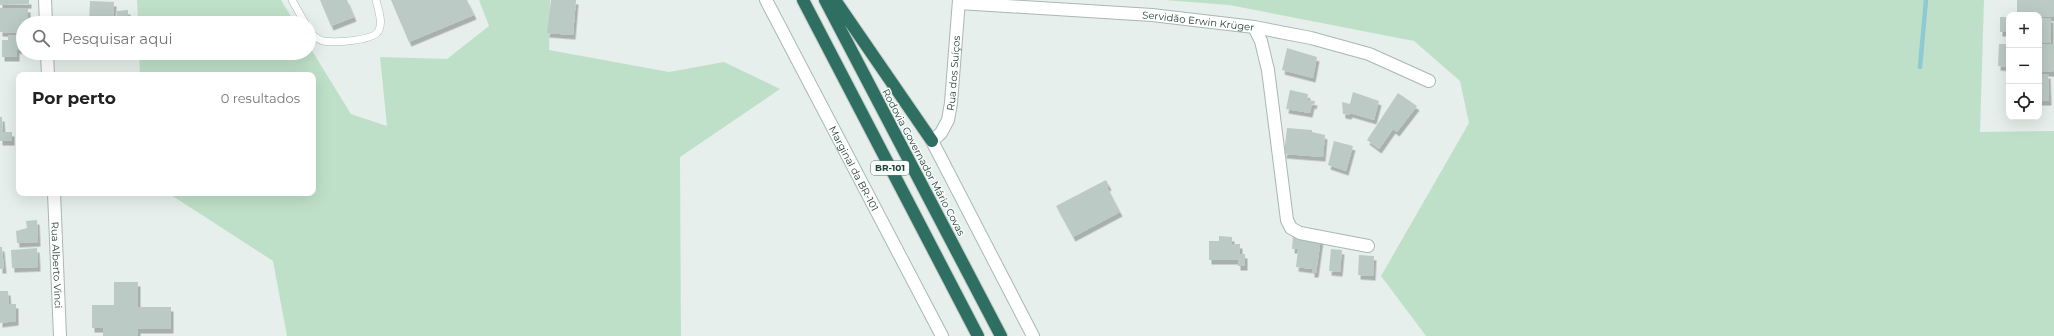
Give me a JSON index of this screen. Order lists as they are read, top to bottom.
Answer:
{
  "streets": {
    "highway": ["Rodovia Governador Mário Covas", "BR-101"],
    "street": [
      "Servidão Erwin Krüger",
      "Rua dos Suíços",
      "Marginal da BR-101",
      "Rua Alberto Vinci"
    ]
  },
  "crossings": [
    ["Servidão Erwin Krüger", "Rua dos Suíços"]
  ],
  "page": {
    "map_buttons": ["+", "−"],
    "search": "Pesquisar aqui",
    "heading": ["Por perto", "0 resultados"]
  }
}
